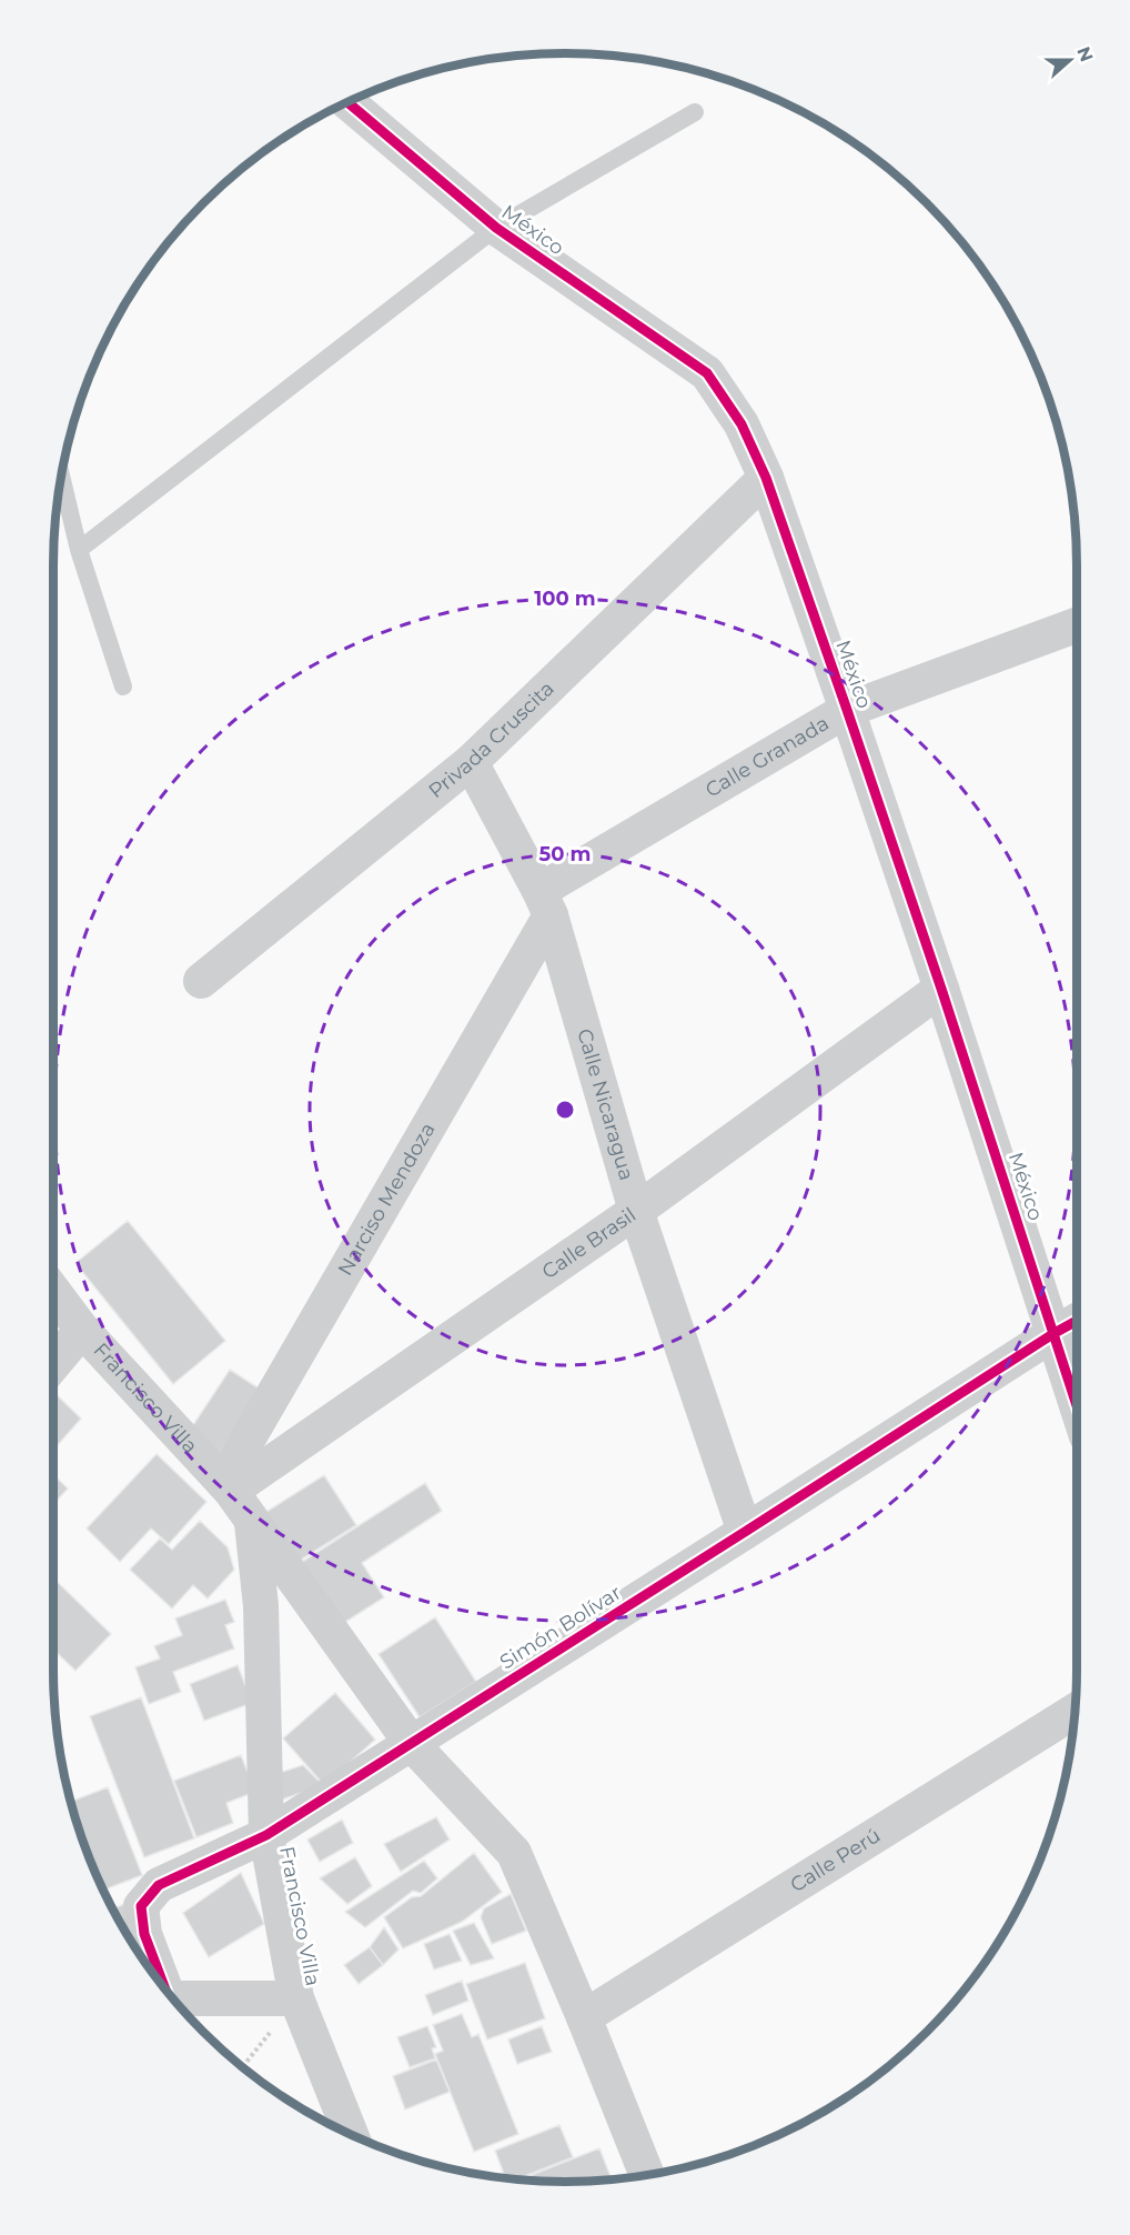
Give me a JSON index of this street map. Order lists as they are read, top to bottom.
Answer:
{
  "streets": {
    "street": [
      "México",
      "Privada Cruscita",
      "Calle Granada",
      "Calle Nicaragua",
      "Narciso Mendoza",
      "Calle Brasil",
      "Francisco Villa",
      "Simón Bolívar",
      "Calle Perú"
    ]
  },
  "crossings": [
    ["México", "Privada Cruscita"],
    ["México", "Calle Granada"],
    ["México", "Calle Brasil"],
    ["México", "Simón Bolívar"],
    ["Privada Cruscita", "Calle Nicaragua"],
    ["Calle Granada", "Calle Nicaragua"],
    ["Calle Granada", "Narciso Mendoza"],
    ["Calle Nicaragua", "Narciso Mendoza"],
    ["Calle Nicaragua", "Calle Brasil"],
    ["Calle Nicaragua", "Simón Bolívar"],
    ["Narciso Mendoza", "Calle Brasil"],
    ["Narciso Mendoza", "Francisco Villa"],
    ["Calle Brasil", "Francisco Villa"],
    ["Francisco Villa", "Simón Bolívar"],
    ["Francisco Villa", "Calle Perú"]
  ],
  "north": "right",
  "rings": ["100 m", "50 m"]
}
